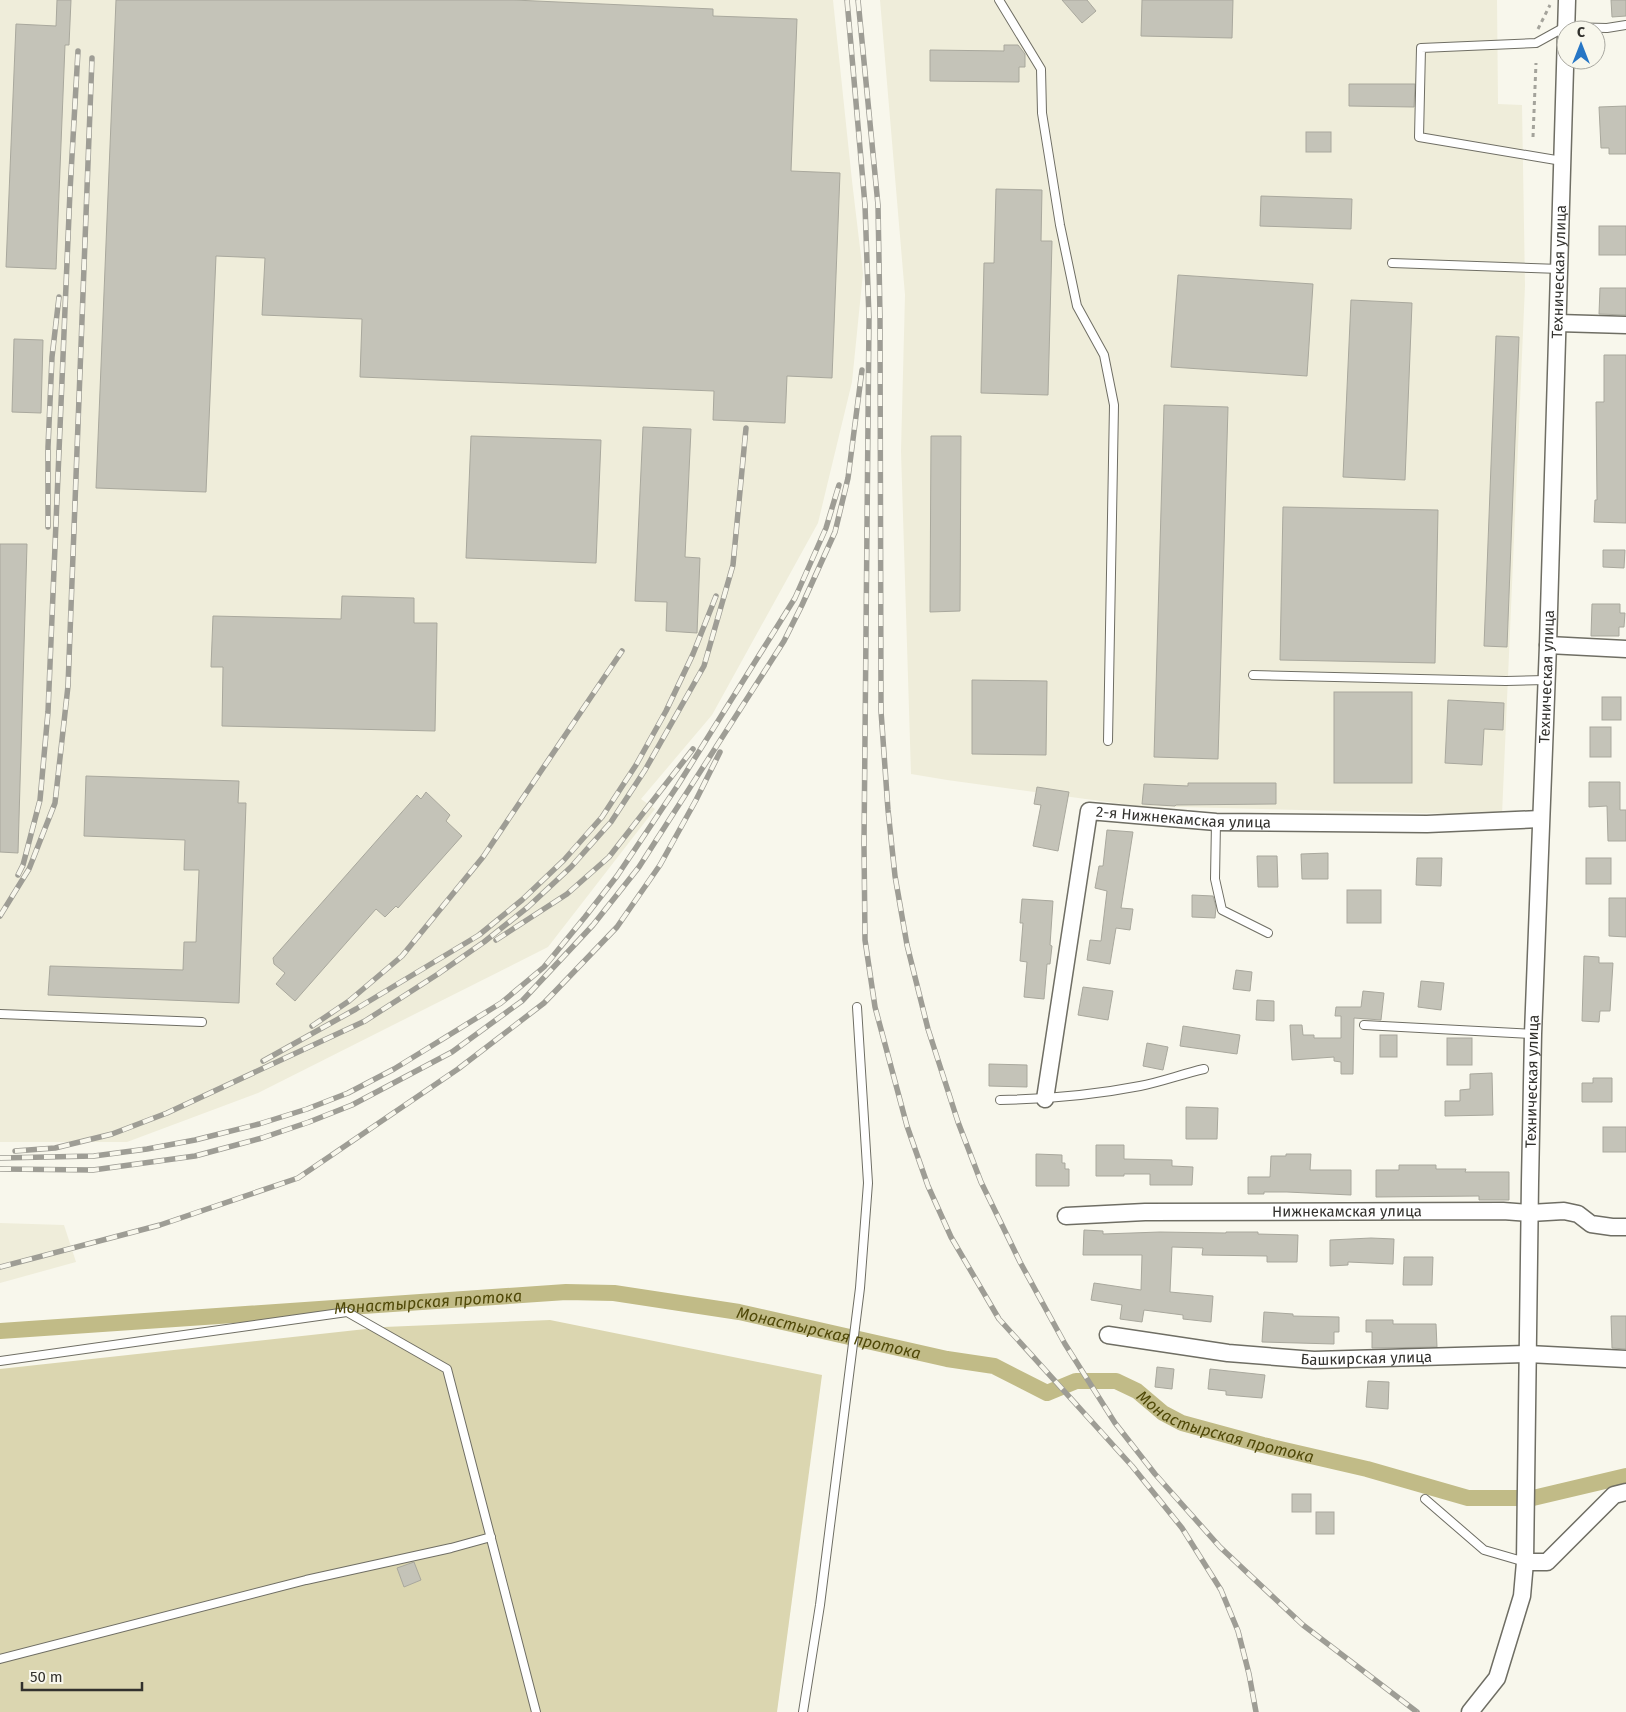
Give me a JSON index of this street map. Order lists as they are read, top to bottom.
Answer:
{
  "streets": {
    "street": [
      "Техническая улица",
      "2-я Нижнекамская улица",
      "Нижнекамская улица",
      "Башкирская улица"
    ]
  },
  "crossings": [
    ["Техническая улица", "2-я Нижнекамская улица"],
    ["Техническая улица", "Нижнекамская улица"],
    ["Техническая улица", "Башкирская улица"]
  ],
  "water": ["Монастырская протока"],
  "scale_bar": "50 m",
  "north": "top"
}
